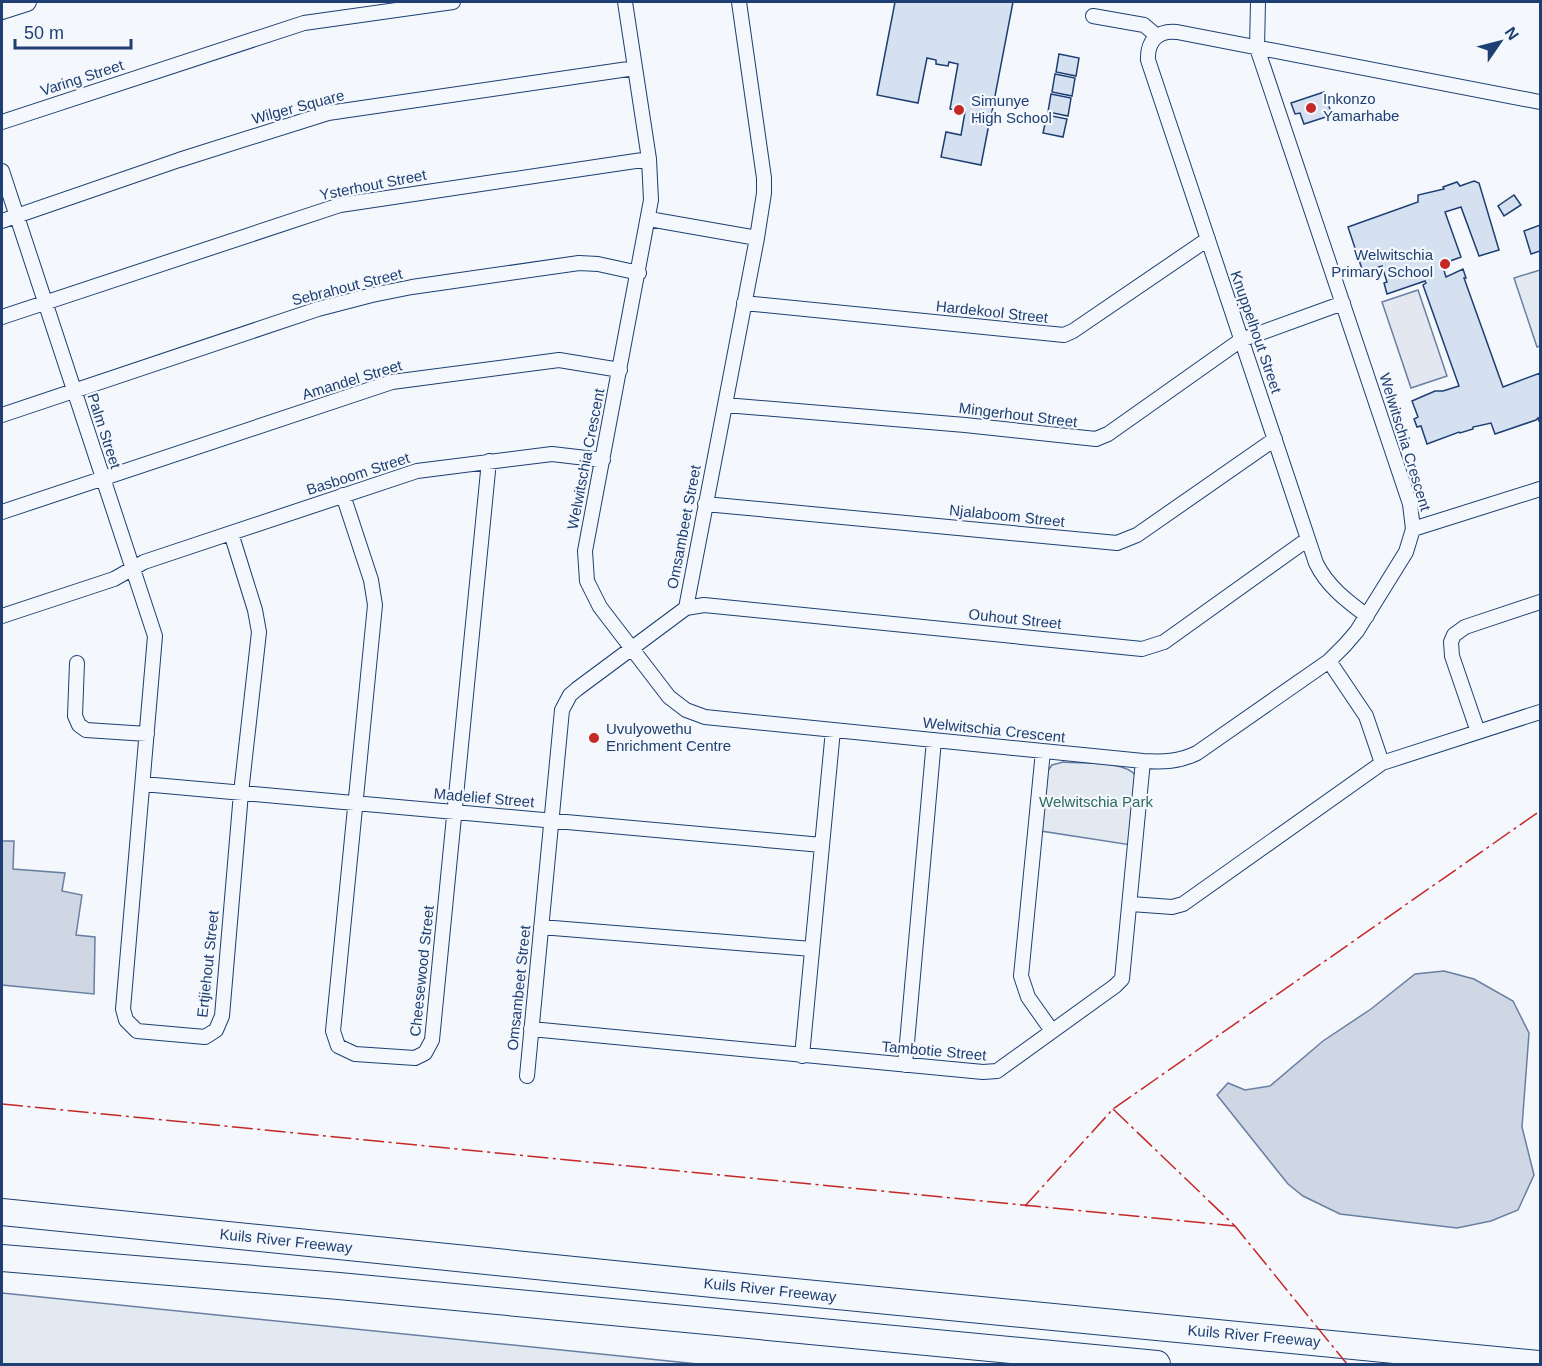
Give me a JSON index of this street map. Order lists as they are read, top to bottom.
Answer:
{
  "streets": {
    "highway": ["Kuils River Freeway"],
    "street": [
      "Varing Street",
      "Wilger Square",
      "Ysterhout Street",
      "Sebrahout Street",
      "Hardekool Street",
      "Knuppelhout Street",
      "Amandel Street",
      "Mingerhout Street",
      "Palm Street",
      "Welwitschia Crescent",
      "Basboom Street",
      "Njalaboom Street",
      "Omsambeet Street",
      "Ouhout Street",
      "Madelief Street",
      "Ertjiehout Street",
      "Cheesewood Street",
      "Tambotie Street"
    ]
  },
  "crossings": [
    ["Wilger Square", "Palm Street"],
    ["Wilger Square", "Welwitschia Crescent"],
    ["Ysterhout Street", "Palm Street"],
    ["Ysterhout Street", "Welwitschia Crescent"],
    ["Sebrahout Street", "Palm Street"],
    ["Sebrahout Street", "Welwitschia Crescent"],
    ["Hardekool Street", "Knuppelhout Street"],
    ["Hardekool Street", "Omsambeet Street"],
    ["Knuppelhout Street", "Mingerhout Street"],
    ["Knuppelhout Street", "Welwitschia Crescent"],
    ["Knuppelhout Street", "Njalaboom Street"],
    ["Knuppelhout Street", "Ouhout Street"],
    ["Amandel Street", "Palm Street"],
    ["Amandel Street", "Welwitschia Crescent"],
    ["Mingerhout Street", "Welwitschia Crescent"],
    ["Mingerhout Street", "Omsambeet Street"],
    ["Palm Street", "Basboom Street"],
    ["Palm Street", "Ertjiehout Street"],
    ["Welwitschia Crescent", "Basboom Street"],
    ["Welwitschia Crescent", "Omsambeet Street"],
    ["Welwitschia Crescent", "Tambotie Street"],
    ["Basboom Street", "Ertjiehout Street"],
    ["Basboom Street", "Cheesewood Street"],
    ["Njalaboom Street", "Omsambeet Street"],
    ["Omsambeet Street", "Ouhout Street"],
    ["Omsambeet Street", "Madelief Street"],
    ["Omsambeet Street", "Tambotie Street"],
    ["Madelief Street", "Ertjiehout Street"],
    ["Madelief Street", "Cheesewood Street"]
  ],
  "parks": ["Welwitschia Park"],
  "places": [
    "Inkonzo Yamarhabe",
    "Simunye High School",
    "Welwitschia Primary School",
    "Uvulyowethu Enrichment Centre"
  ],
  "scale_bar": "50 m",
  "north": "top right"
}
